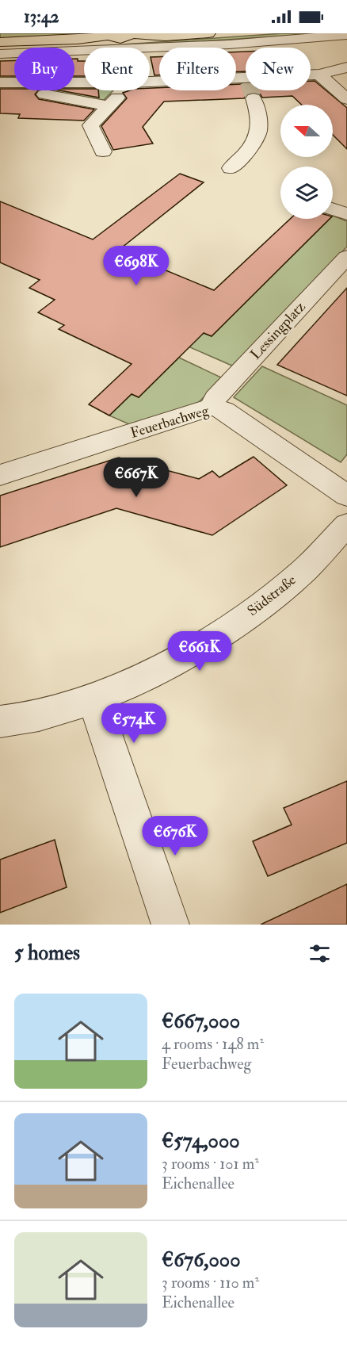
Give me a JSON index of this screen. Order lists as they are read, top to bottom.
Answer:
{
  "streets": {
    "street": ["Lessingplatz", "Feuerbachweg", "Südstraße"]
  },
  "crossings": [
    ["Lessingplatz", "Feuerbachweg"]
  ],
  "north": "left",
  "page": {
    "status": "13:42",
    "chip": [
      "Buy",
      "Rent",
      "Filters",
      "New"
    ],
    "price": [
      "€698K",
      "€667K",
      "€661K",
      "€574K",
      "€676K"
    ],
    "heading": "5 homes",
    "list": [
      {
        "name": "€667,000",
        "note": "4 rooms · 148 m² · Feuerbachweg"
      },
      {
        "name": "€574,000",
        "note": "3 rooms · 101 m² · Eichenallee"
      },
      {
        "name": "€676,000",
        "note": "3 rooms · 110 m² · Eichenallee"
      }
    ]
  }
}
